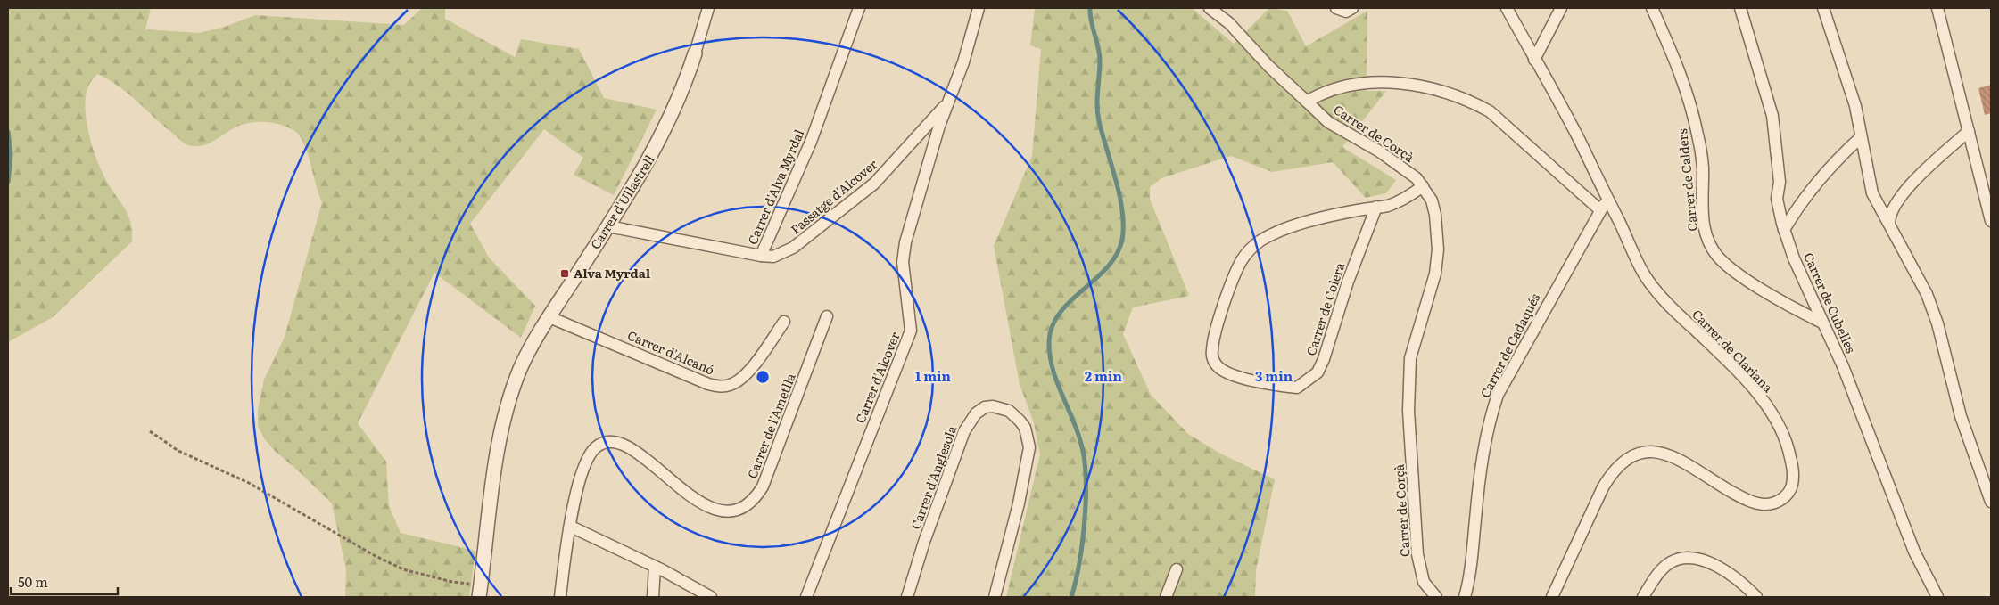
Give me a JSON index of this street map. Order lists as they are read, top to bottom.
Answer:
{
  "streets": {
    "street": [
      "Carrer de Corçà",
      "Carrer de Calders",
      "Carrer d'Alva Myrdal",
      "Passatge d'Alcover",
      "Carrer d'Ullastrell",
      "Carrer de Cubelles",
      "Carrer de Colera",
      "Carrer de Cadaqués",
      "Carrer de Clariana",
      "Carrer d'Alcanó",
      "Carrer d'Alcover",
      "Carrer de l'Ametlla",
      "Carrer d'Anglesola"
    ]
  },
  "crossings": [
    ["Carrer de Corçà", "Carrer de Colera"],
    ["Carrer de Corçà", "Carrer de Cadaqués"],
    ["Carrer de Calders", "Carrer de Cubelles"],
    ["Carrer d'Alva Myrdal", "Passatge d'Alcover"],
    ["Carrer d'Alva Myrdal", "Carrer d'Ullastrell"],
    ["Passatge d'Alcover", "Carrer d'Alcover"],
    ["Carrer d'Ullastrell", "Carrer d'Alcanó"],
    ["Carrer de Cadaqués", "Carrer de Clariana"]
  ],
  "places": {
    "transit": ["Alva Myrdal"]
  },
  "scale_bar": "50 m",
  "rings": ["1 min", "2 min", "3 min"]
}
